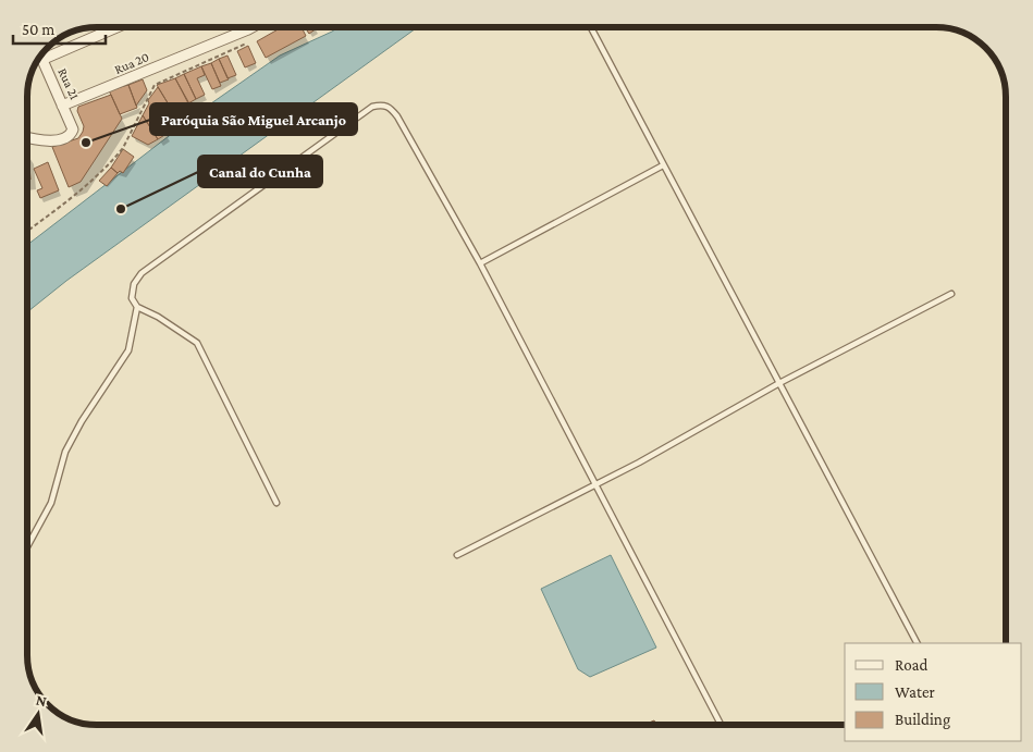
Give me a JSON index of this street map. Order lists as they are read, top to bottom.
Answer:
{
  "streets": {
    "street": ["Rua 20", "Rua 21"]
  },
  "crossings": [
    ["Rua 20", "Rua 21"]
  ],
  "places": ["Paróquia São Miguel Arcanjo", "Canal do Cunha"],
  "legend": ["Road", "Water", "Building"],
  "scale_bar": "50 m",
  "north": "top"
}
